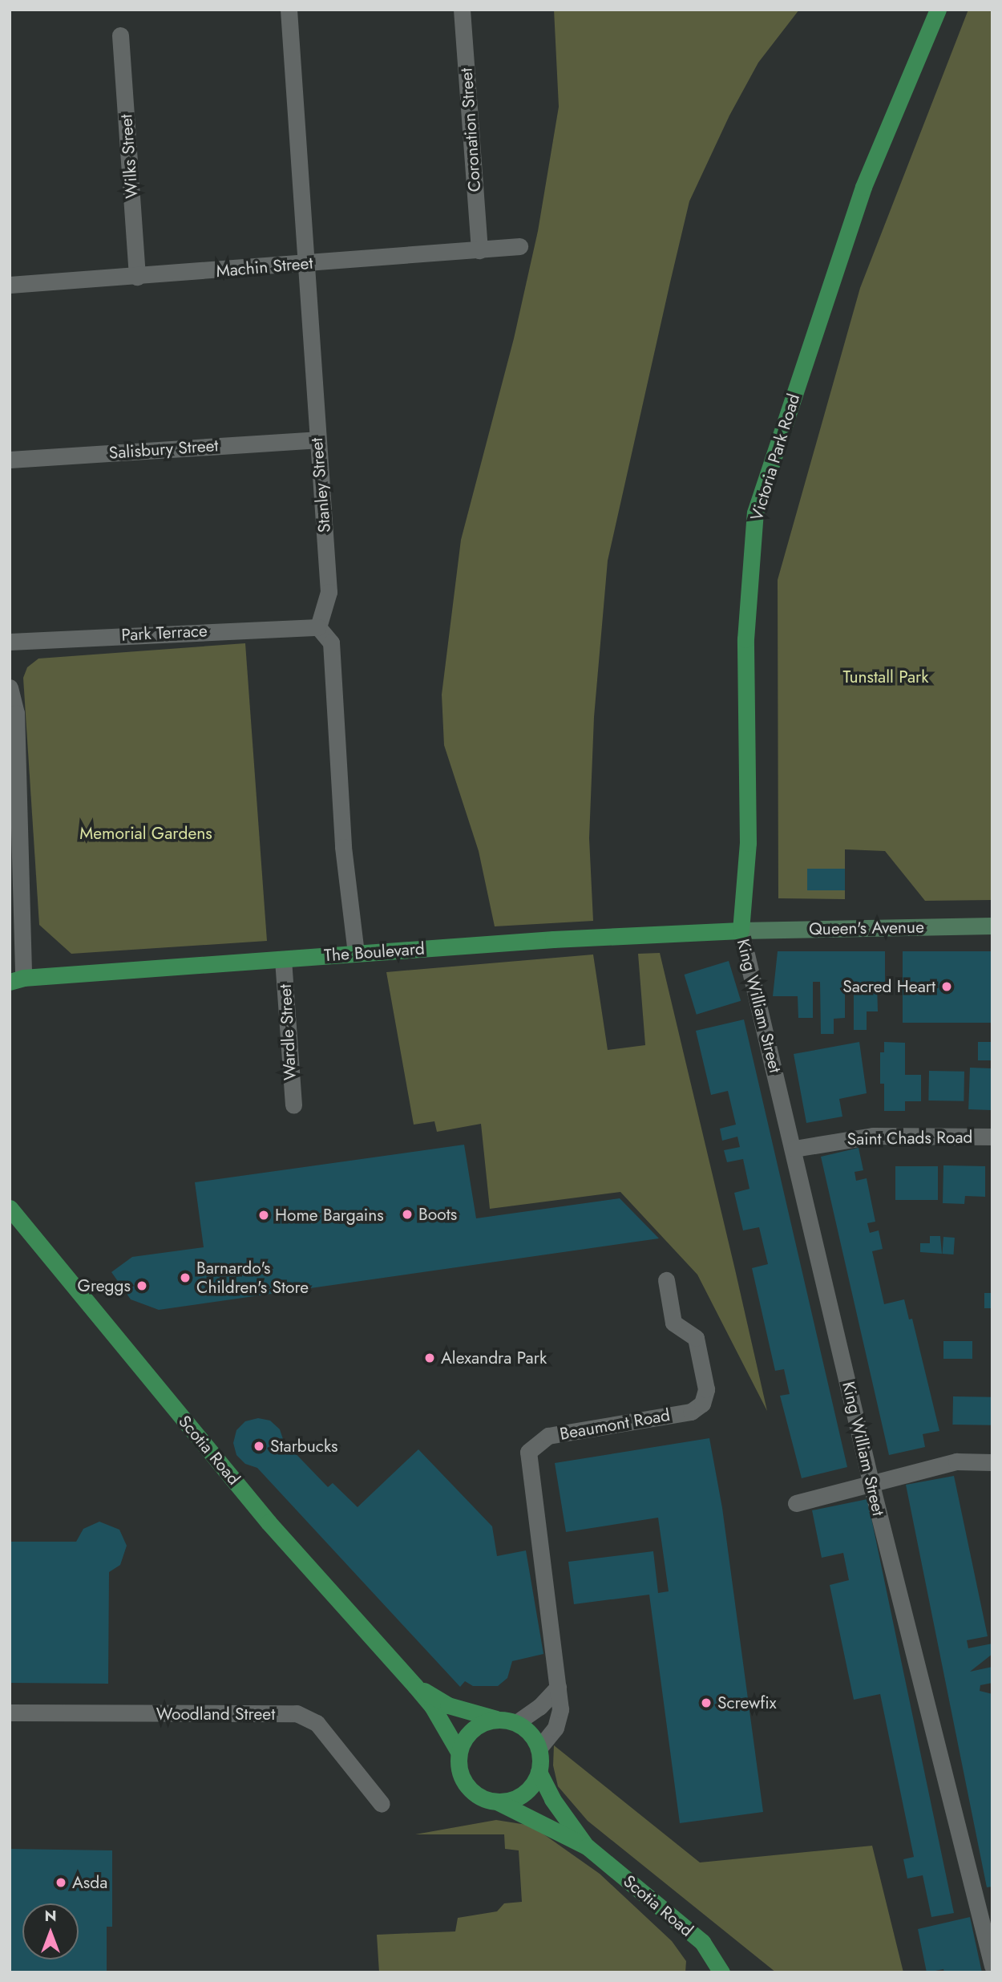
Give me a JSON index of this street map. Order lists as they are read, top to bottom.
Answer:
{
  "streets": {
    "main road": ["Victoria Park Road", "The Boulevard", "Scotia Road"],
    "street": [
      "Coronation Street",
      "Wilks Street",
      "Machin Street",
      "Salisbury Street",
      "Stanley Street",
      "Park Terrace",
      "Queen's Avenue",
      "King William Street",
      "Wardle Street",
      "Saint Chads Road",
      "Beaumont Road",
      "Woodland Street"
    ]
  },
  "crossings": [
    ["Coronation Street", "Machin Street"],
    ["Wilks Street", "Machin Street"],
    ["Machin Street", "Stanley Street"],
    ["Salisbury Street", "Stanley Street"],
    ["Victoria Park Road", "Queen's Avenue"],
    ["Victoria Park Road", "The Boulevard"],
    ["Victoria Park Road", "King William Street"],
    ["Stanley Street", "Park Terrace"],
    ["Queen's Avenue", "The Boulevard"],
    ["Queen's Avenue", "King William Street"],
    ["The Boulevard", "King William Street"],
    ["The Boulevard", "Wardle Street"],
    ["King William Street", "Saint Chads Road"],
    ["Beaumont Road", "Scotia Road"]
  ],
  "parks": ["Tunstall Park", "Memorial Gardens"],
  "places": [
    "Sacred Heart",
    "Boots",
    "Home Bargains",
    "Barnardo's Children's Store",
    "Greggs",
    "Alexandra Park",
    "Starbucks",
    "Screwfix",
    "Asda"
  ],
  "north": "top"
}
